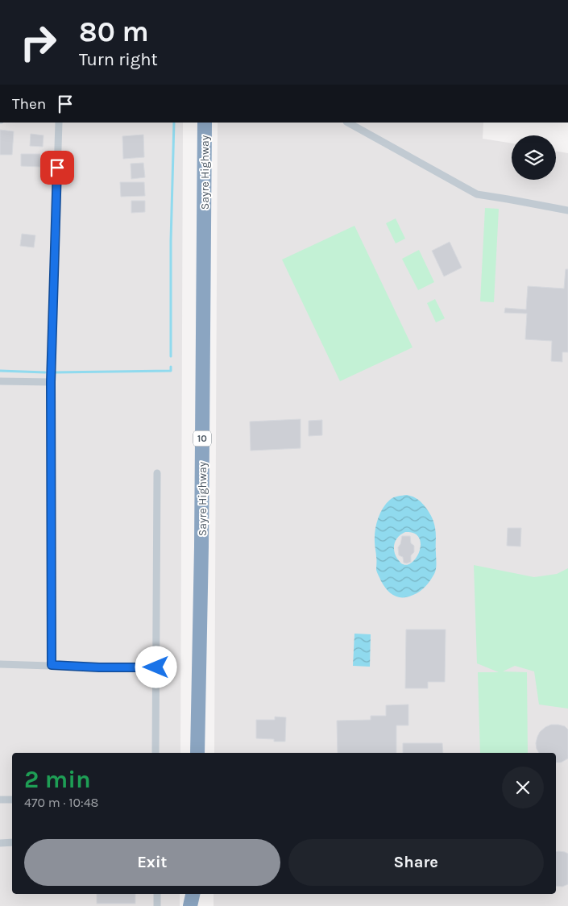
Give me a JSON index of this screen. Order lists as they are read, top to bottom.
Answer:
{
  "streets": {
    "highway": ["Sayre Highway", "10"]
  },
  "page": {
    "turn": ["80 m", "Turn right"],
    "then": "Then",
    "heading": ["2 min", "470 m · 10:48"],
    "buttons": ["Exit", "Share"]
  }
}
